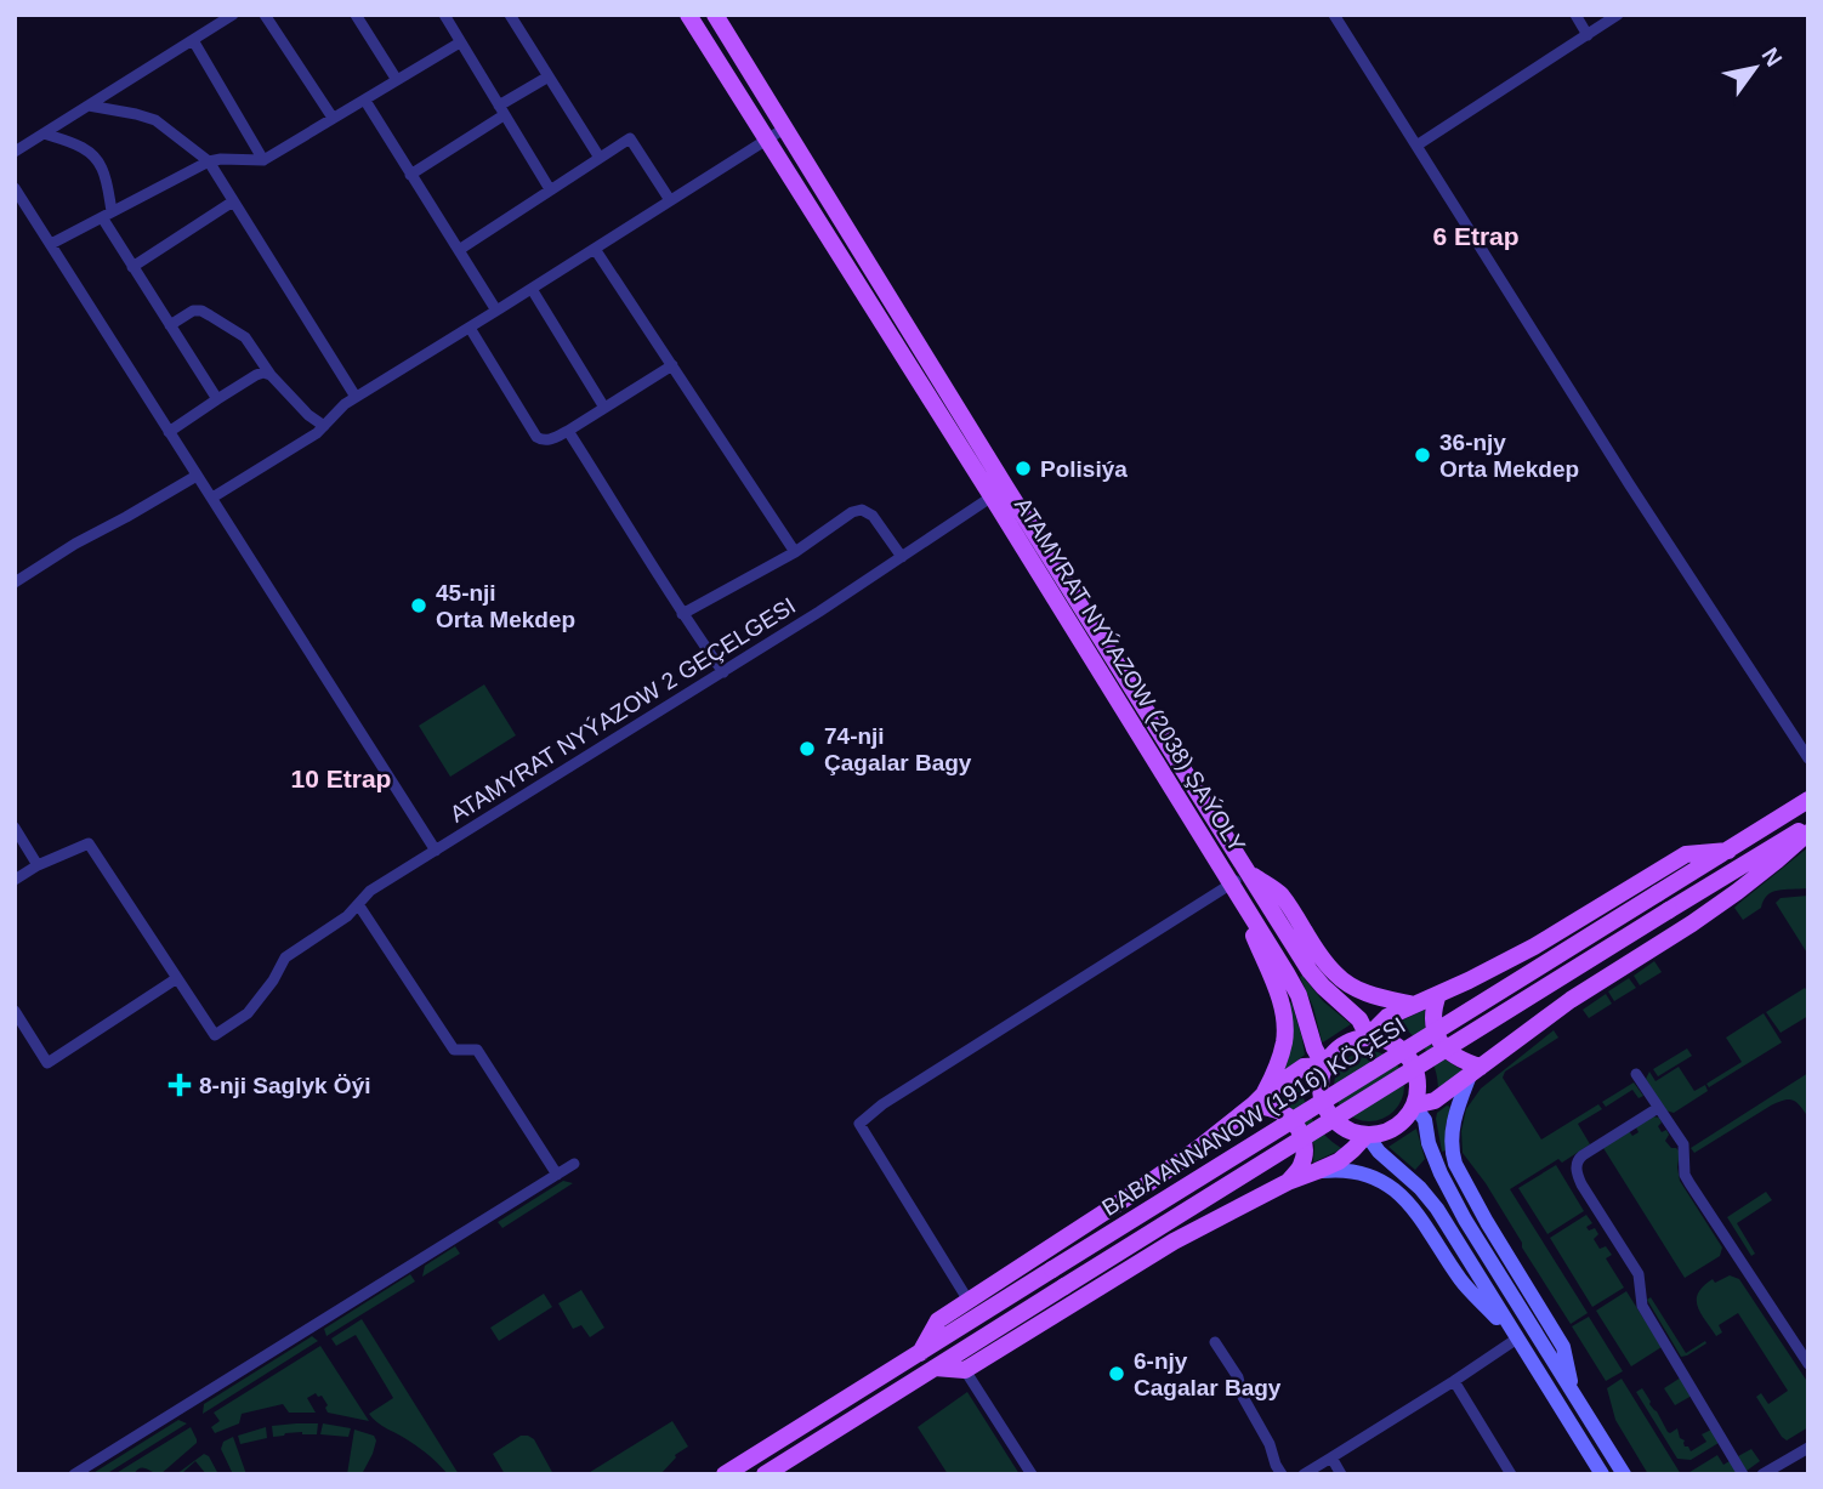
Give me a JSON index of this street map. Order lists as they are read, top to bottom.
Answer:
{
  "streets": {
    "main road": ["ATAMYRAT NYÝAZOW (2038) ŞAÝOLY", "BABA ANNANOW (1916) KÖÇESI"],
    "street": ["ATAMYRAT NYÝAZOW 2 GEÇELGESI"]
  },
  "crossings": [
    ["ATAMYRAT NYÝAZOW (2038) ŞAÝOLY", "ATAMYRAT NYÝAZOW 2 GEÇELGESI"]
  ],
  "districts": ["6 Etrap", "10 Etrap"],
  "places": {
    "other": [
      "36-njy Orta Mekdep",
      "Polisiýa",
      "45-nji Orta Mekdep",
      "74-nji Çagalar Bagy",
      "6-njy Cagalar Bagy"
    ],
    "health": ["8-nji Saglyk Öýi"]
  },
  "north": "top right"
}
